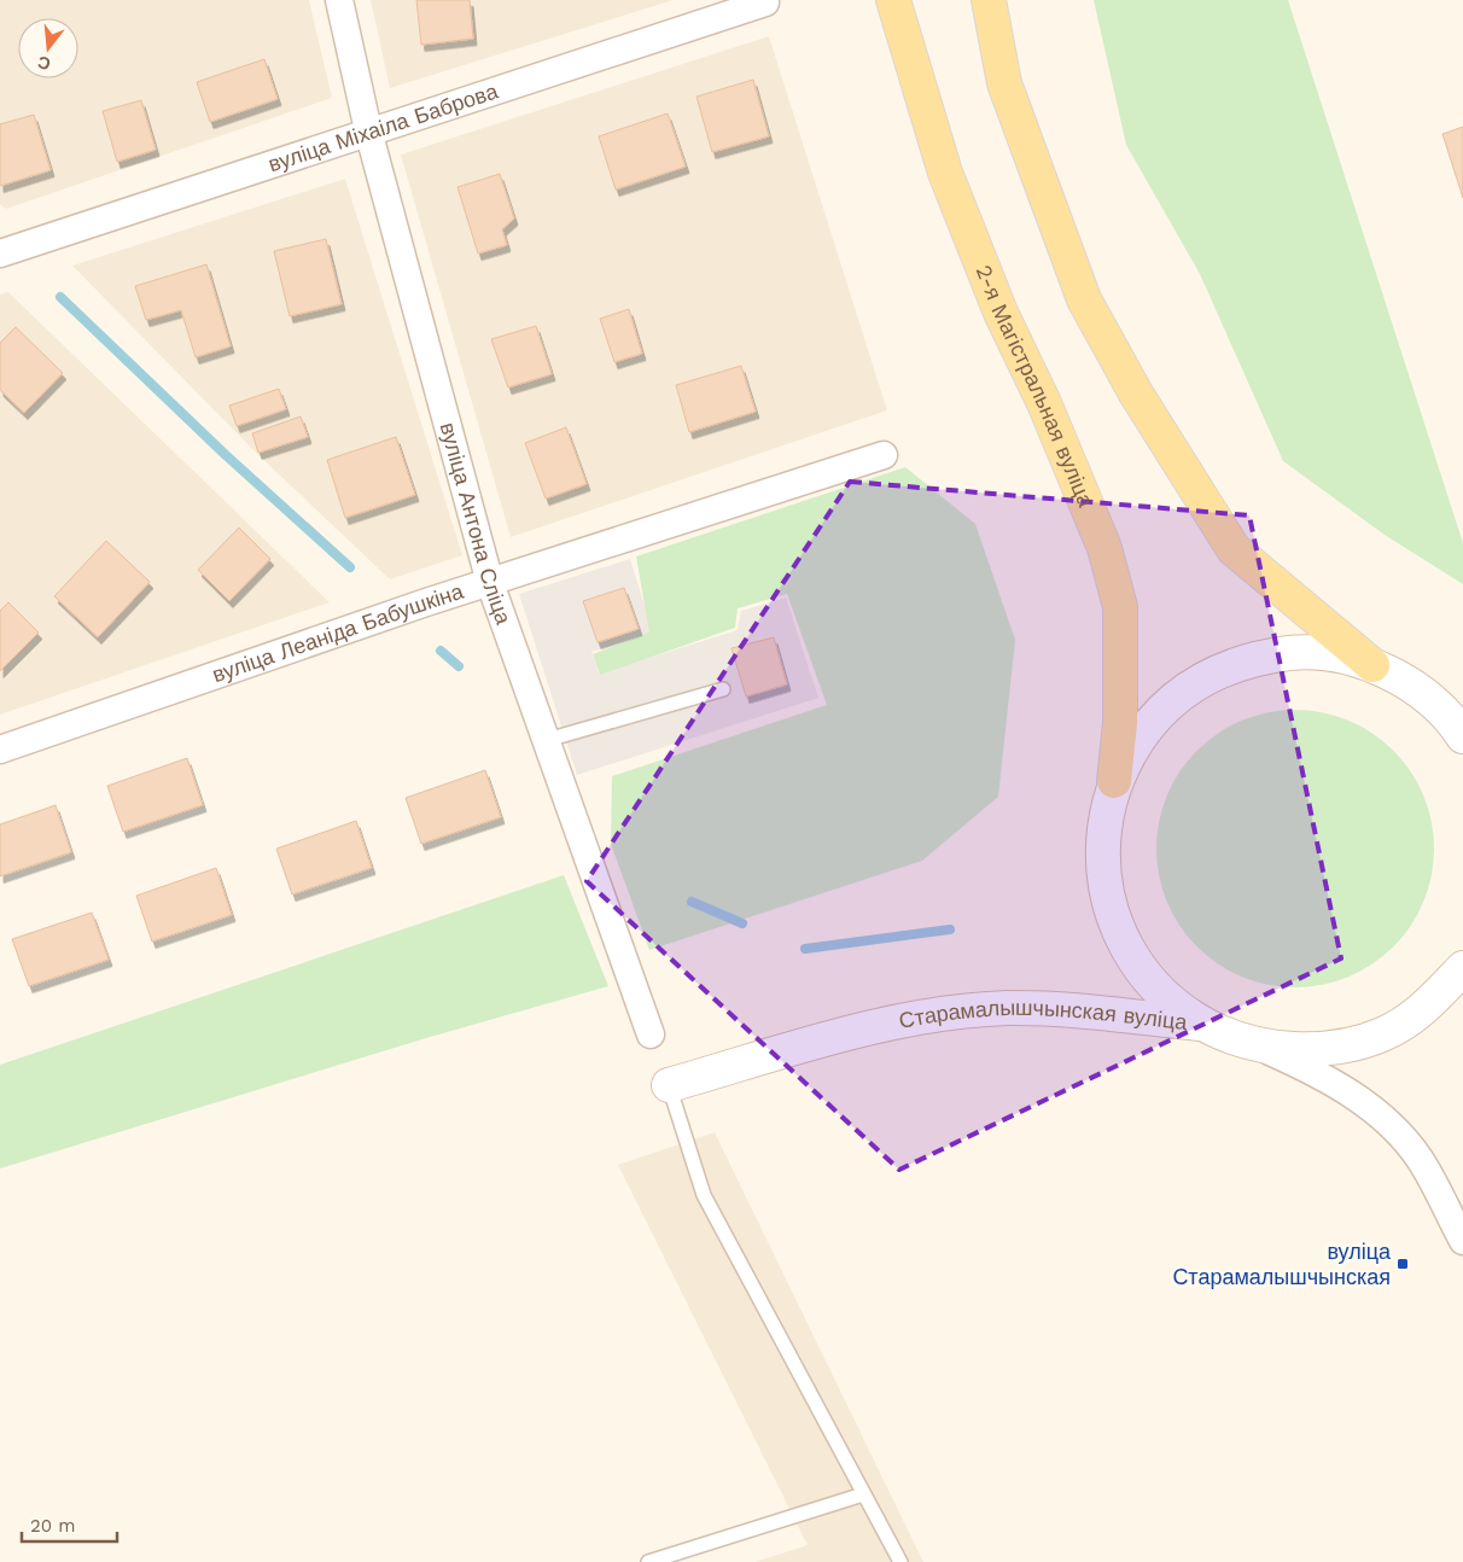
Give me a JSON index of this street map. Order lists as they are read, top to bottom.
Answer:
{
  "streets": {
    "main road": ["2-я Магістральная вуліца", "Старамалышчынская вуліца"],
    "street": ["вуліца Міхаіла Баброва", "вуліца Антона Сліца", "вуліца Леаніда Бабушкіна"]
  },
  "crossings": [
    ["вуліца Міхаіла Баброва", "вуліца Антона Сліца"],
    ["2-я Магістральная вуліца", "Старамалышчынская вуліца"],
    ["вуліца Антона Сліца", "вуліца Леаніда Бабушкіна"]
  ],
  "places": {
    "transit": ["вуліца Старамалышчынская"]
  },
  "scale_bar": "20 m",
  "north": "bottom"
}
